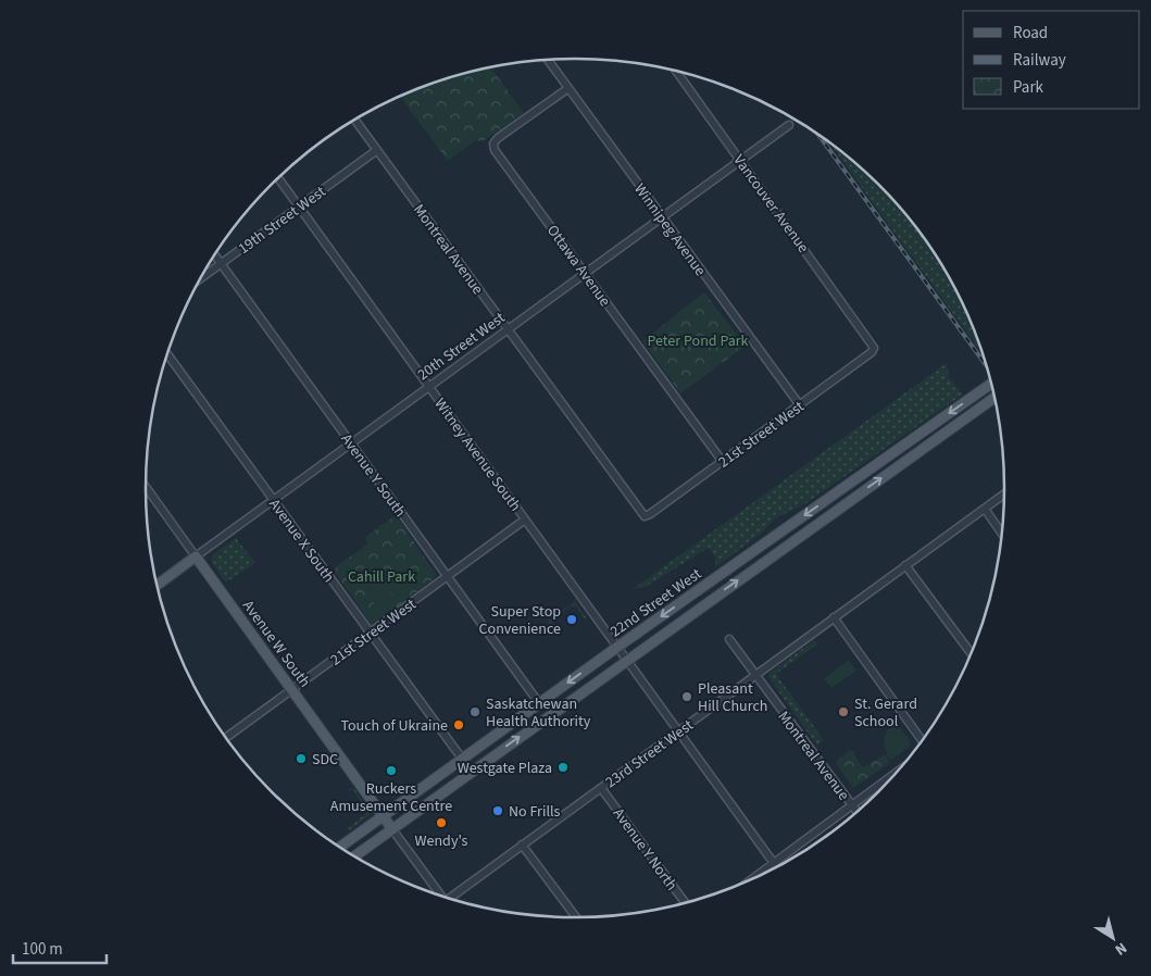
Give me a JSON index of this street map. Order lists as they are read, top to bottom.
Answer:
{
  "streets": {
    "main road": ["20th Street West", "22nd Street West", "Avenue W South"],
    "street": [
      "Vancouver Avenue",
      "19th Street West",
      "Winnipeg Avenue",
      "Montreal Avenue",
      "Ottawa Avenue",
      "21st Street West",
      "Witney Avenue South",
      "Avenue Y South",
      "Avenue X South",
      "23rd Street West",
      "Avenue Y North"
    ]
  },
  "crossings": [
    ["Vancouver Avenue", "20th Street West"],
    ["Vancouver Avenue", "21st Street West"],
    ["19th Street West", "Montreal Avenue"],
    ["19th Street West", "Witney Avenue South"],
    ["19th Street West", "Avenue Y South"],
    ["Winnipeg Avenue", "Ottawa Avenue"],
    ["Winnipeg Avenue", "20th Street West"],
    ["Winnipeg Avenue", "21st Street West"],
    ["Montreal Avenue", "20th Street West"],
    ["Montreal Avenue", "21st Street West"],
    ["Montreal Avenue", "23rd Street West"],
    ["Ottawa Avenue", "20th Street West"],
    ["Ottawa Avenue", "21st Street West"],
    ["20th Street West", "Witney Avenue South"],
    ["20th Street West", "Avenue Y South"],
    ["20th Street West", "Avenue X South"],
    ["20th Street West", "Avenue W South"],
    ["21st Street West", "Witney Avenue South"],
    ["21st Street West", "Avenue Y South"],
    ["21st Street West", "Avenue X South"],
    ["21st Street West", "Avenue W South"],
    ["Witney Avenue South", "22nd Street West"],
    ["Witney Avenue South", "23rd Street West"],
    ["Avenue Y South", "22nd Street West"],
    ["Avenue X South", "22nd Street West"],
    ["22nd Street West", "Avenue W South"],
    ["23rd Street West", "Avenue Y North"]
  ],
  "parks": ["Peter Pond Park", "Cahill Park"],
  "places": [
    "Super Stop Convenience",
    "Pleasant Hill Church",
    "Saskatchewan Health Authority",
    "St. Gerard School",
    "Touch of Ukraine",
    "SDC",
    "Westgate Plaza",
    "Ruckers Amusement Centre",
    "No Frills",
    "Wendy's"
  ],
  "legend": ["Road", "Railway", "Park"],
  "scale_bar": "100 m",
  "north": "bottom right"
}
